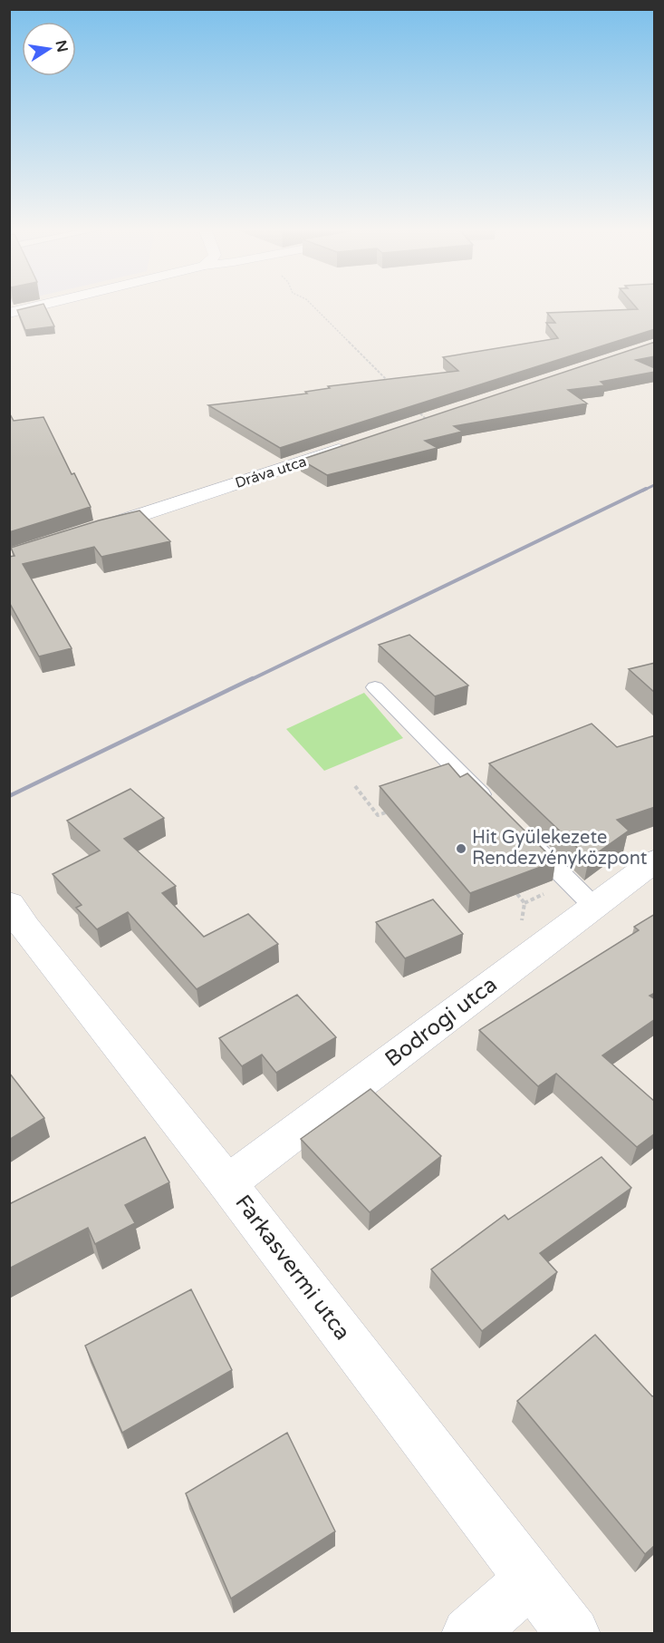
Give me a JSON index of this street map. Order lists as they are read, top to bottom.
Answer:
{
  "streets": {
    "street": ["Dráva utca", "Bodrogi utca", "Farkasvermi utca"]
  },
  "crossings": [
    ["Bodrogi utca", "Farkasvermi utca"]
  ],
  "places": ["Hit Gyülekezete Rendezvényközpont"],
  "north": "right"
}
